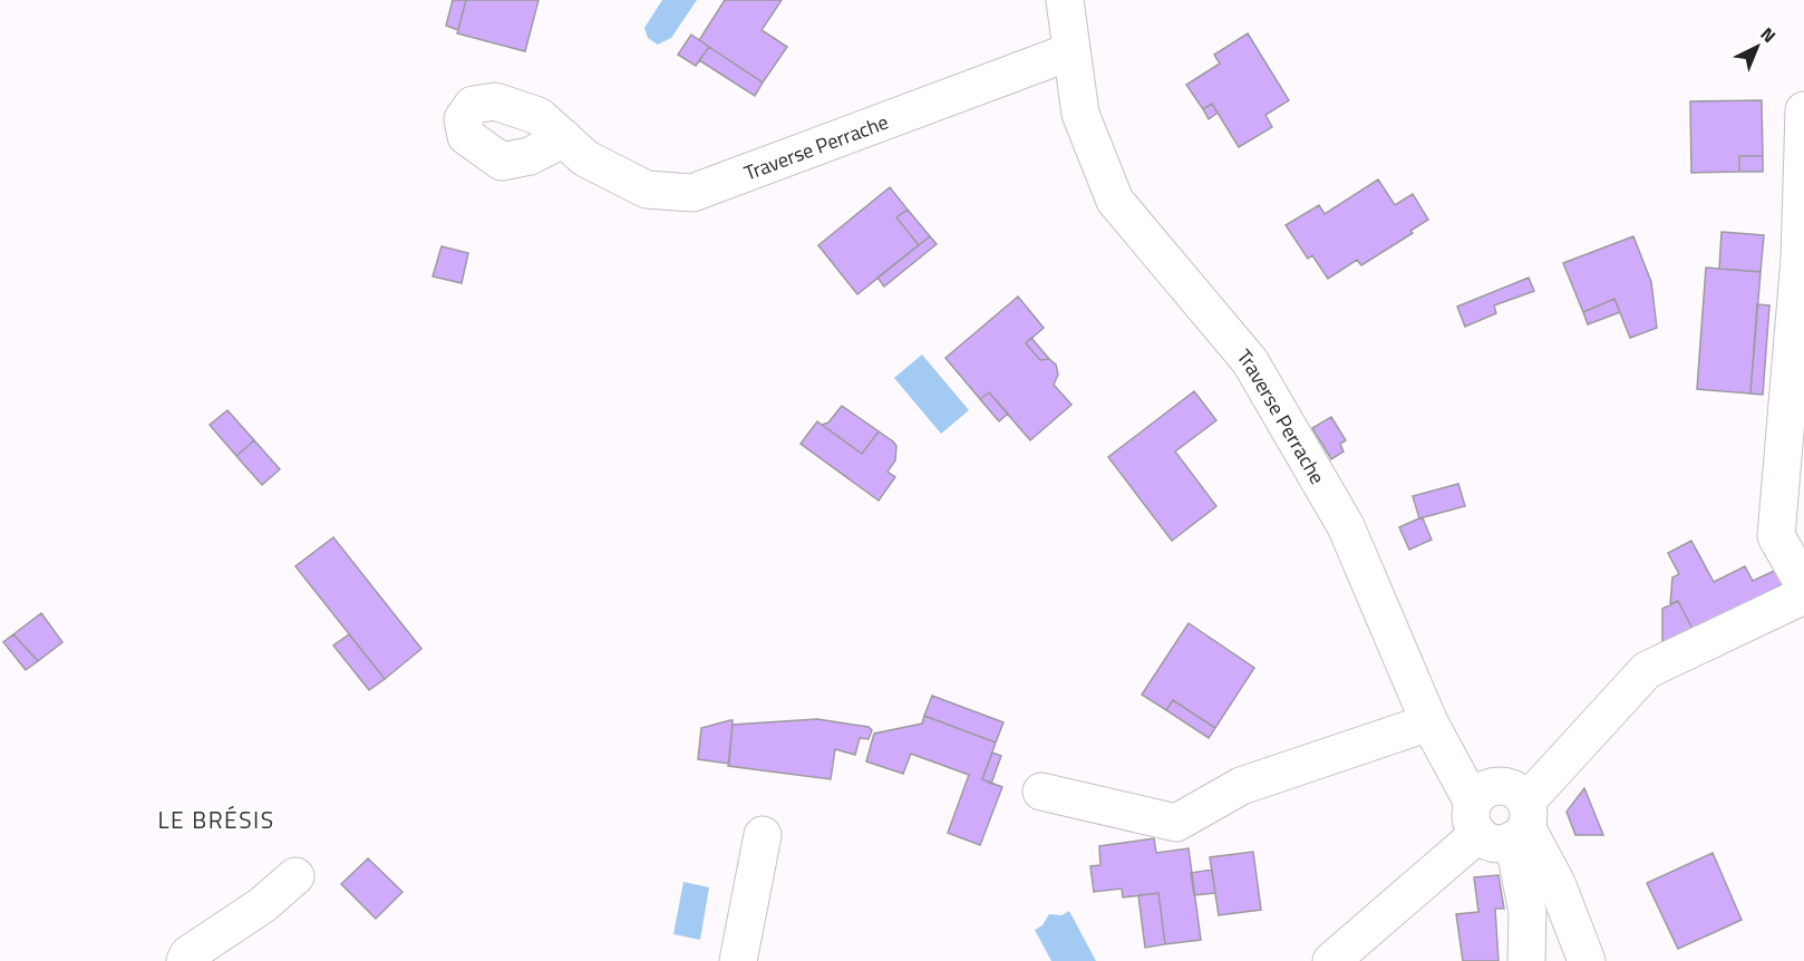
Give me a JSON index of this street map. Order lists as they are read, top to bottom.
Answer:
{
  "streets": {
    "street": ["Traverse Perrache"]
  },
  "districts": ["LE BRÉSIS"],
  "north": "top right"
}
